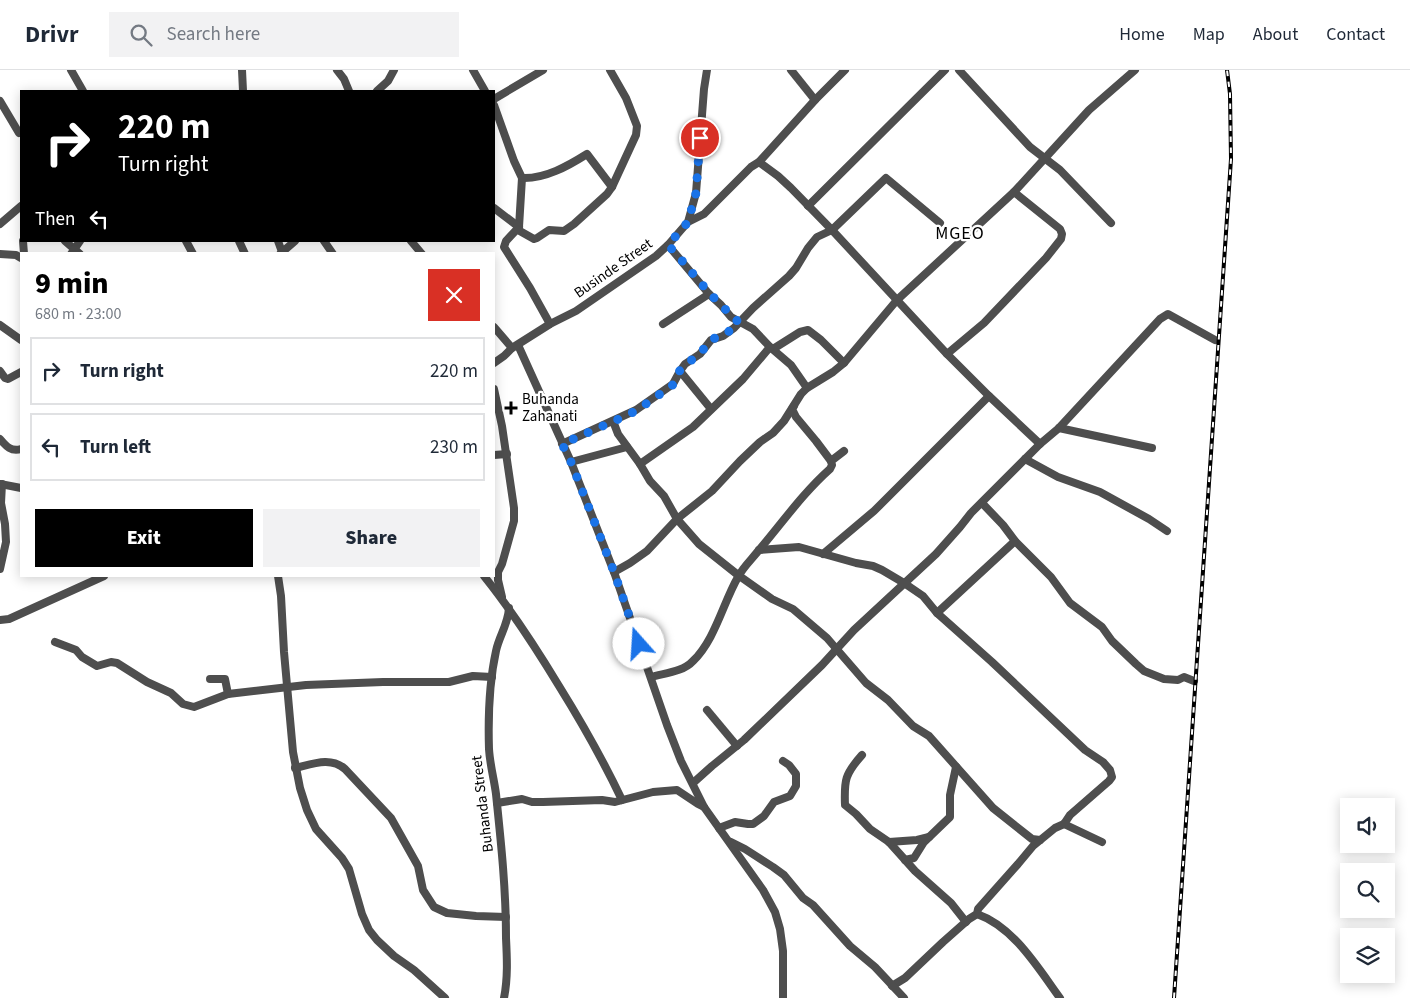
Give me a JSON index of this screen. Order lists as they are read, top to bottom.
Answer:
{
  "streets": {
    "street": ["Businde Street", "Buhanda Street"]
  },
  "districts": ["MGEO"],
  "places": {
    "health": ["Buhanda Zahanati"]
  },
  "page": {
    "header": "Drivr",
    "search": "Search here",
    "nav": [
      "Home",
      "Map",
      "About",
      "Contact"
    ],
    "turn": ["220 m", "Turn right"],
    "then": "Then",
    "heading": ["9 min", "680 m · 23:00"],
    "list": [
      {
        "name": "Turn right",
        "value": "220 m"
      },
      {
        "name": "Turn left",
        "value": "230 m"
      }
    ],
    "buttons": ["Exit", "Share"]
  }
}
